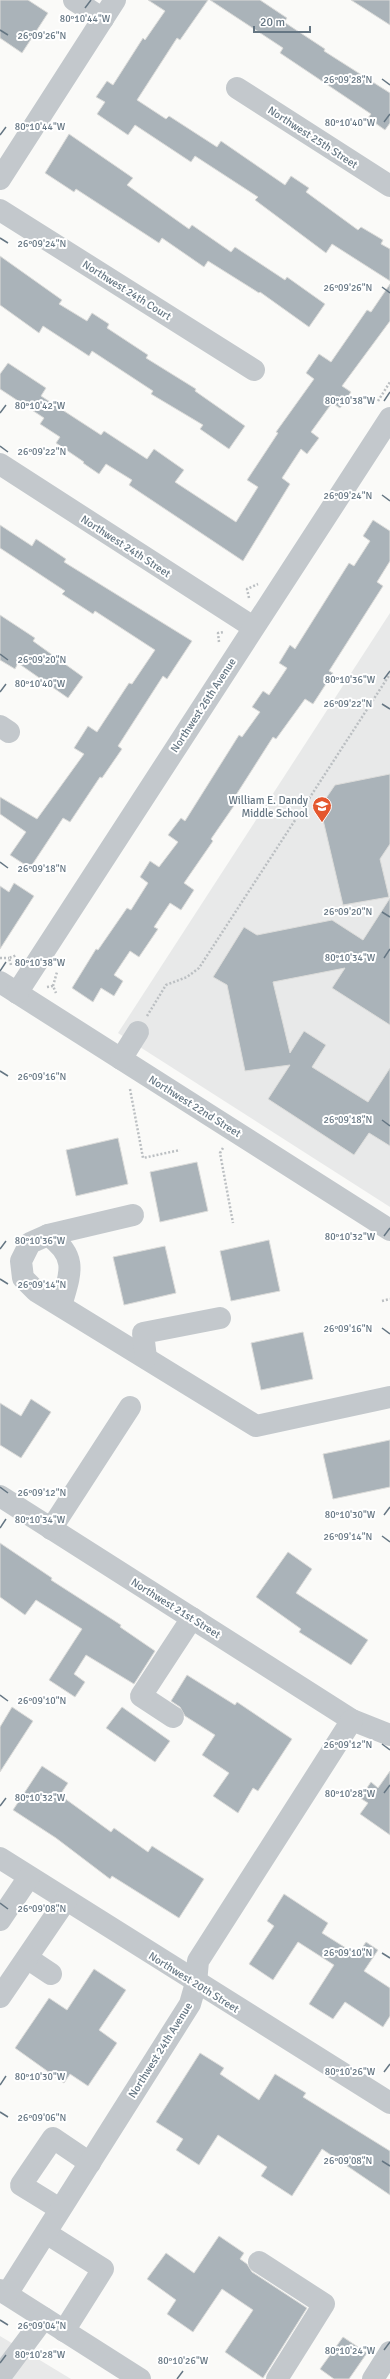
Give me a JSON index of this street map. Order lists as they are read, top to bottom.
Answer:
{
  "streets": {
    "street": [
      "Northwest 25th Street",
      "Northwest 24th Court",
      "Northwest 24th Street",
      "Northwest 26th Avenue",
      "Northwest 22nd Street",
      "Northwest 21st Street",
      "Northwest 20th Street",
      "Northwest 24th Avenue"
    ]
  },
  "crossings": [
    ["Northwest 24th Street", "Northwest 26th Avenue"],
    ["Northwest 26th Avenue", "Northwest 22nd Street"],
    ["Northwest 21st Street", "Northwest 24th Avenue"],
    ["Northwest 20th Street", "Northwest 24th Avenue"]
  ],
  "places": {
    "school or university": ["William E. Dandy Middle School"]
  },
  "scale_bar": "20 m",
  "coordinates": [
    "80°10'44\"W",
    "26°09'26\"N",
    "26°09'28\"N",
    "80°10'40\"W",
    "26°09'24\"N",
    "80°10'38\"W",
    "80°10'42\"W",
    "26°09'22\"N",
    "26°09'20\"N",
    "80°10'36\"W",
    "26°09'18\"N",
    "80°10'34\"W",
    "26°09'16\"N",
    "80°10'32\"W",
    "26°09'14\"N",
    "26°09'12\"N",
    "80°10'30\"W",
    "26°09'10\"N",
    "80°10'28\"W",
    "26°09'08\"N",
    "80°10'26\"W",
    "26°09'06\"N",
    "26°09'04\"N",
    "80°10'24\"W"
  ]
}
